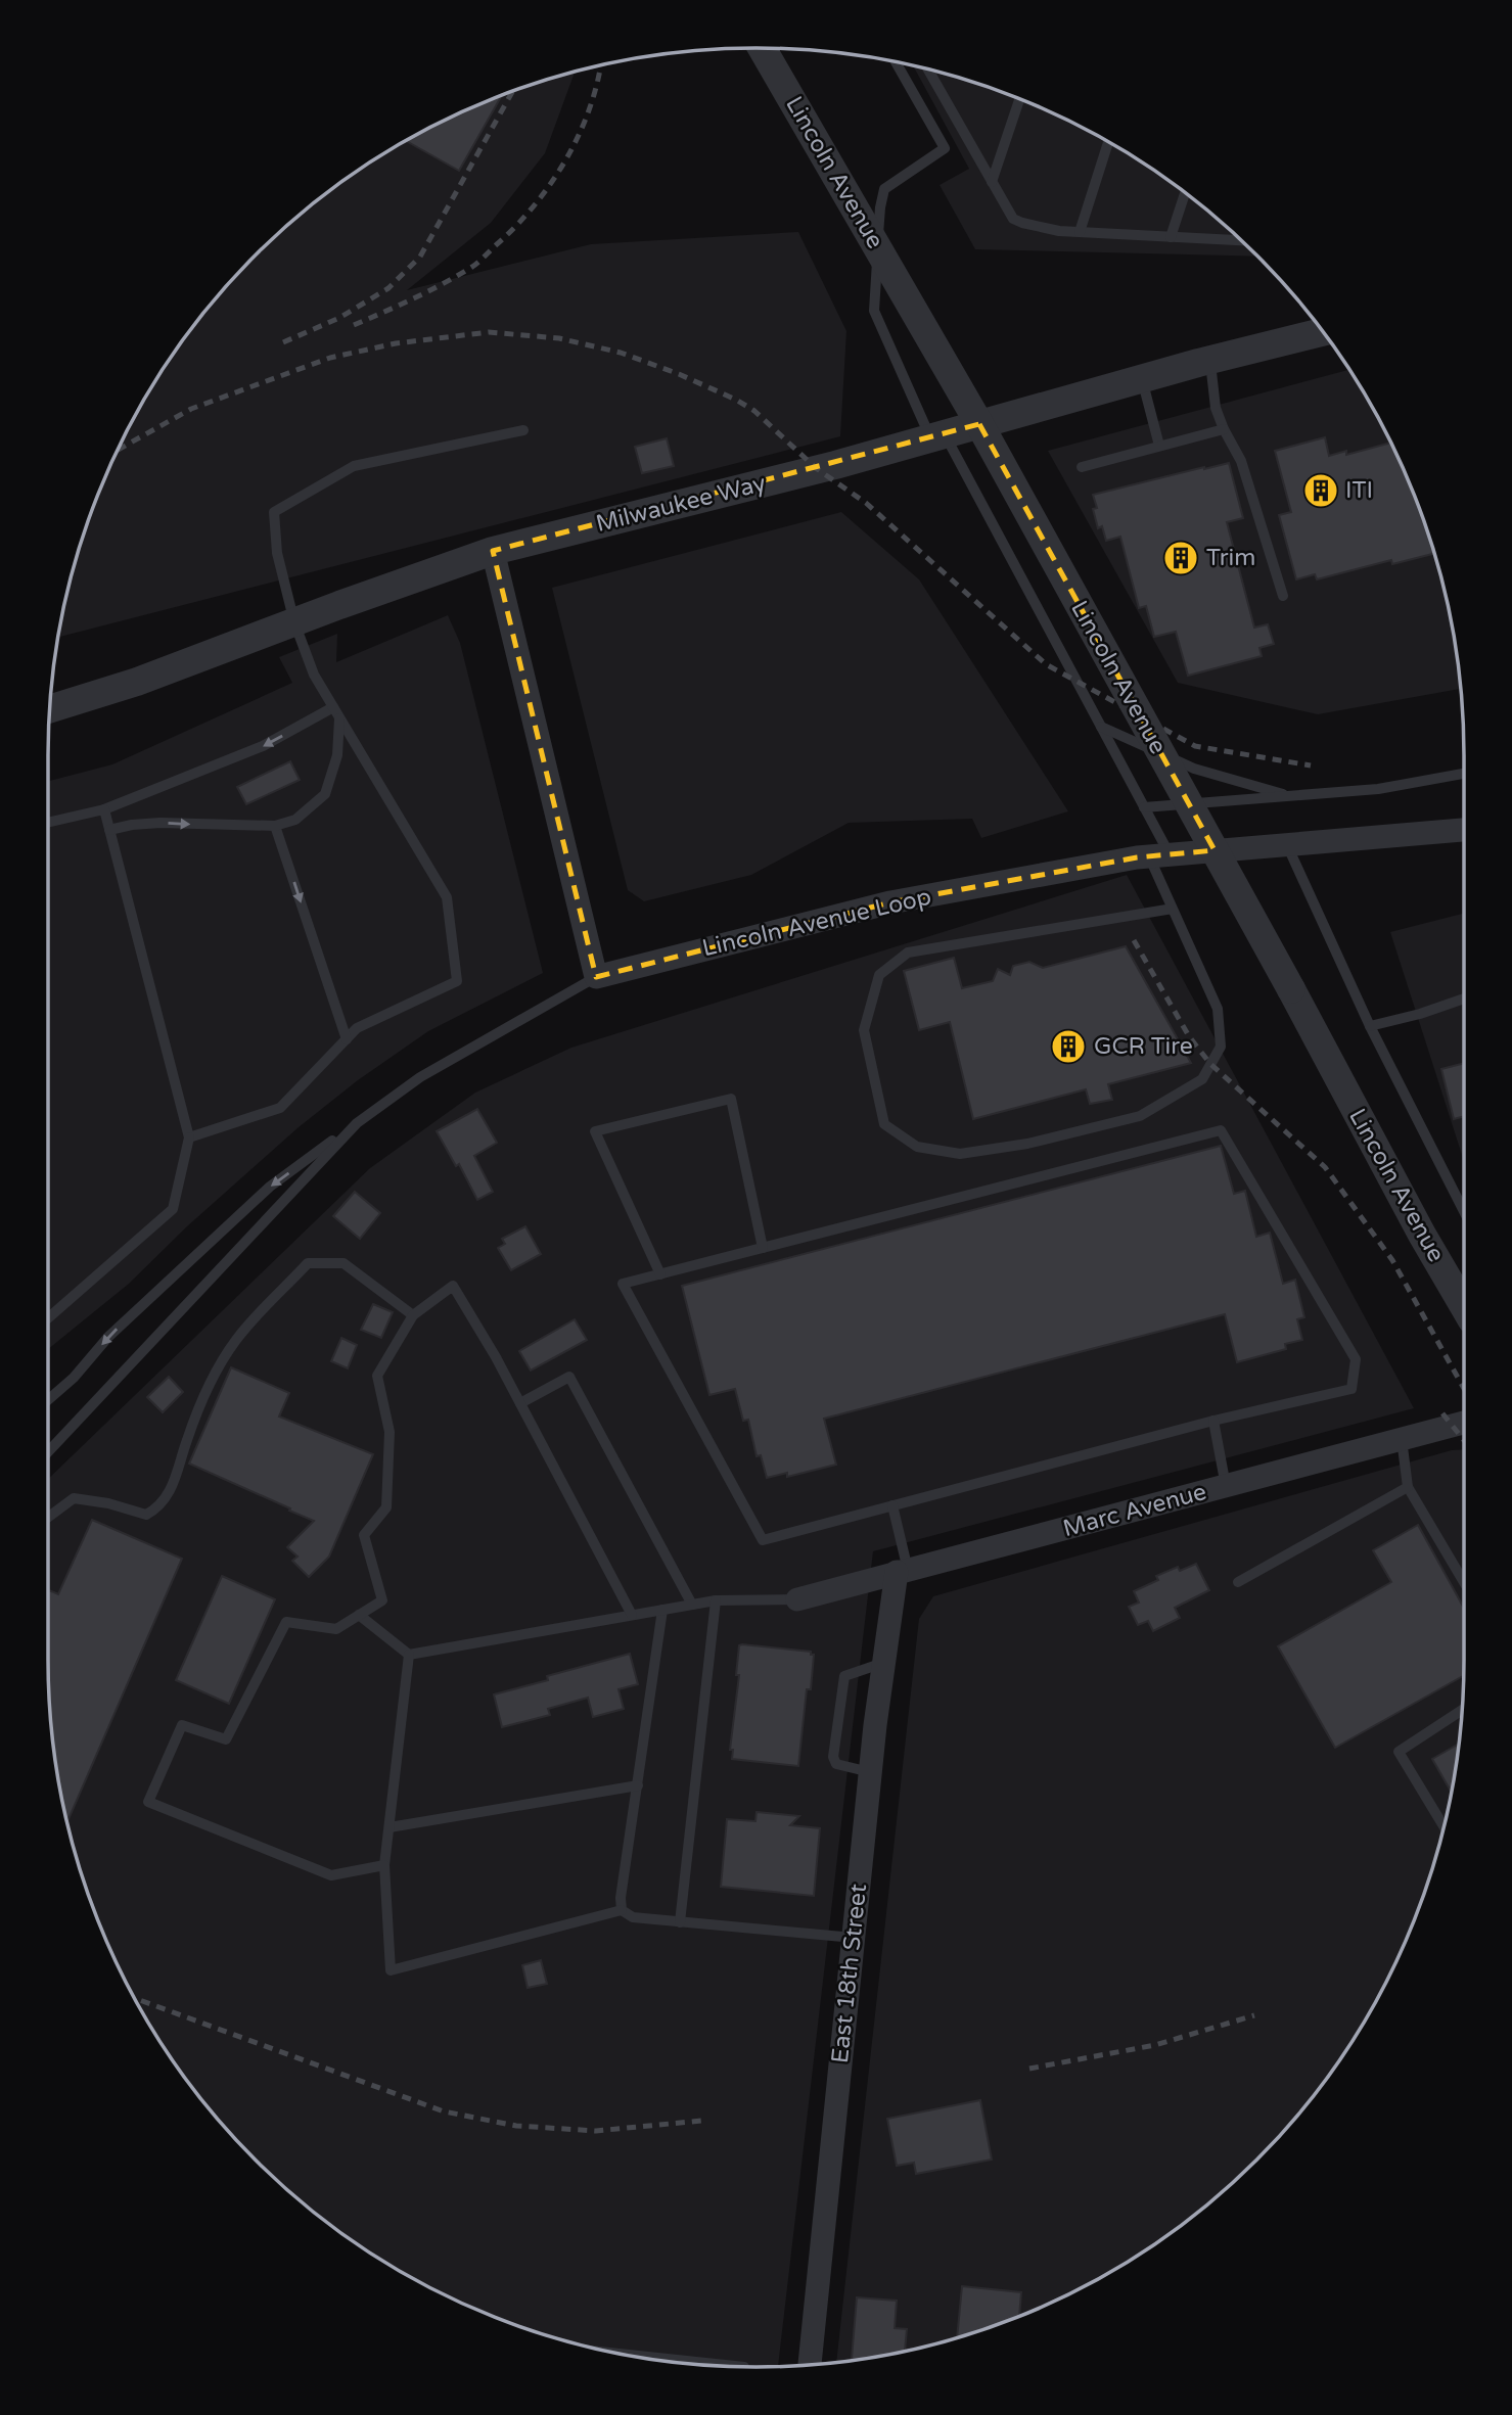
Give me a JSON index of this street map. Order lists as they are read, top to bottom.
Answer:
{
  "streets": {
    "street": [
      "Lincoln Avenue",
      "Milwaukee Way",
      "Lincoln Avenue Loop",
      "Marc Avenue",
      "East 18th Street"
    ]
  },
  "crossings": [
    ["Marc Avenue", "East 18th Street"]
  ],
  "places": {
    "building": ["ITI", "Trim", "GCR Tire"]
  }
}
